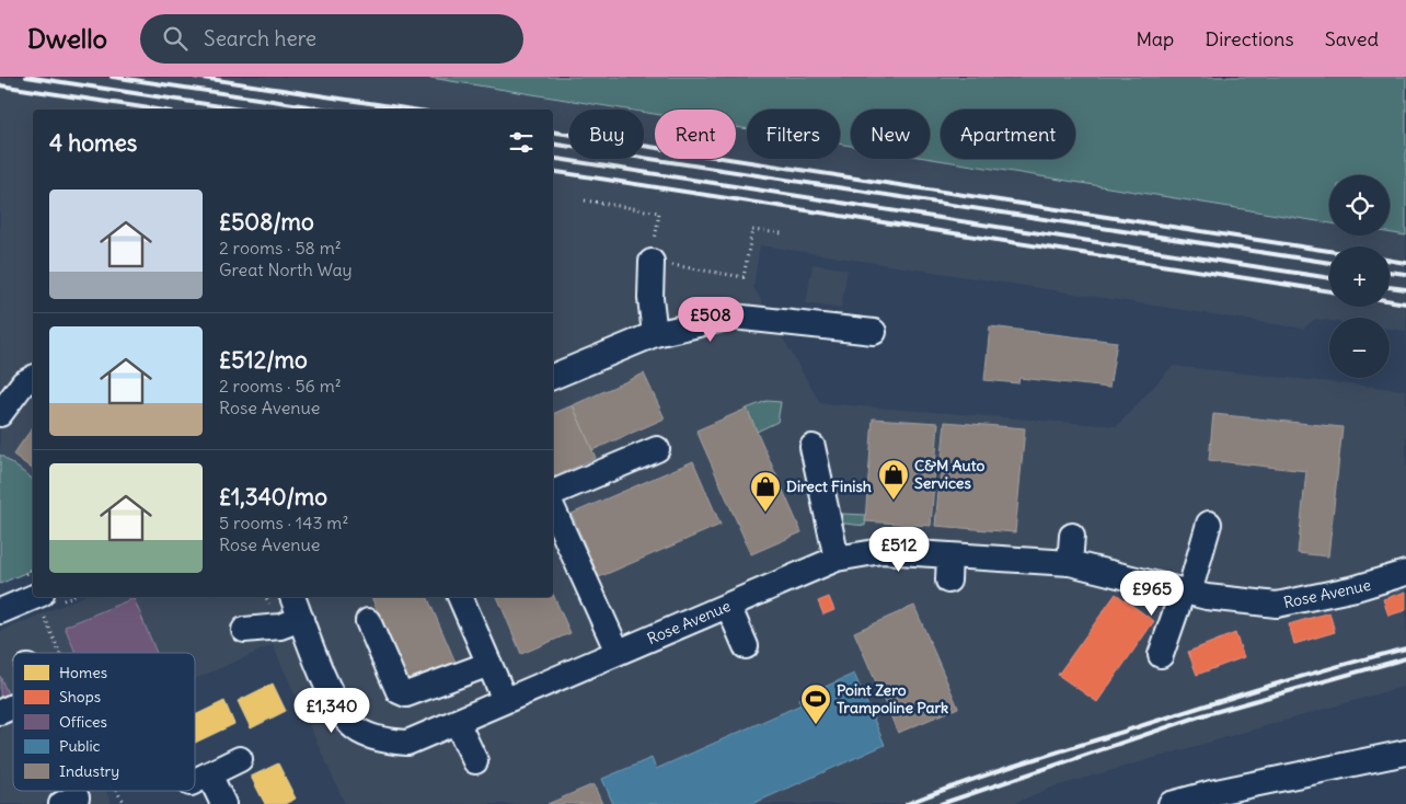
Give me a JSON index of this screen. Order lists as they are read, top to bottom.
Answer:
{
  "streets": {
    "street": ["Rose Avenue"]
  },
  "places": {
    "shop": ["C&M Auto Services", "Direct Finish"],
    "sports": ["Point Zero Trampoline Park"]
  },
  "legend": [
    "Homes",
    "Shops",
    "Offices",
    "Public",
    "Industry"
  ],
  "page": {
    "header": "Dwello",
    "search": "Search here",
    "nav": ["Map", "Directions", "Saved"],
    "chip": [
      "Buy",
      "Rent",
      "Filters",
      "New",
      "Apartment"
    ],
    "heading": "4 homes",
    "map_buttons": ["+", "−"],
    "list": [
      {
        "name": "£508/mo",
        "note": "2 rooms · 58 m² · Great North Way"
      },
      {
        "name": "£512/mo",
        "note": "2 rooms · 56 m² · Rose Avenue"
      },
      {
        "name": "£1,340/mo",
        "note": "5 rooms · 143 m² · Rose Avenue"
      }
    ],
    "price": [
      "£508",
      "£512",
      "£965",
      "£1,340"
    ]
  }
}
